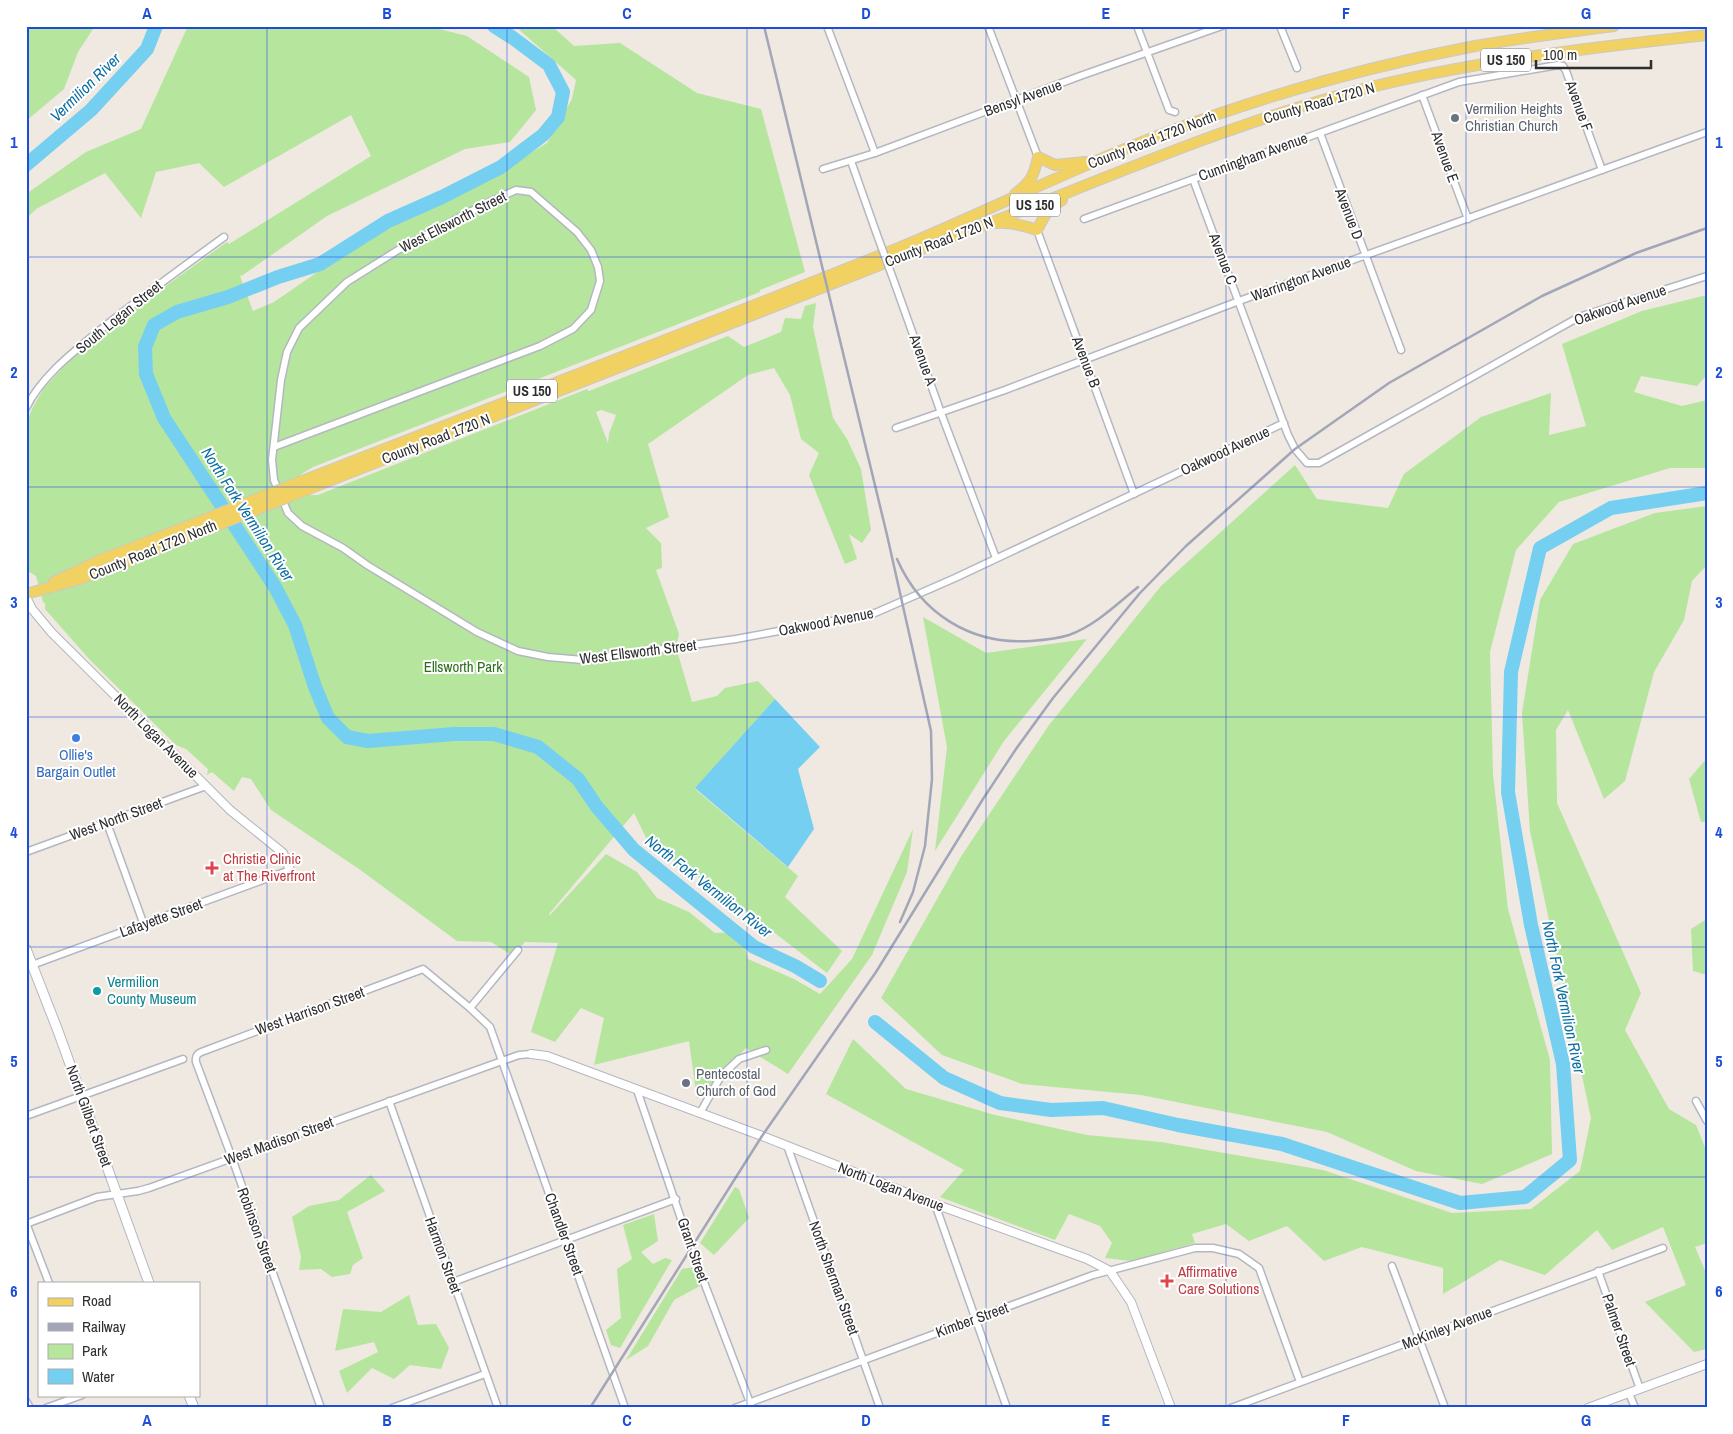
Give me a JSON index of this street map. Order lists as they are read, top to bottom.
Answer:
{
  "streets": {
    "main road": [
      "US 150",
      "County Road 1720 N",
      "County Road 1720 North",
      "North Gilbert Street"
    ],
    "street": [
      "Bensyl Avenue",
      "Avenue F",
      "Cunningham Avenue",
      "Avenue E",
      "Avenue D",
      "West Ellsworth Street",
      "Avenue C",
      "Warrington Avenue",
      "Oakwood Avenue",
      "South Logan Street",
      "Avenue A",
      "Avenue B",
      "North Logan Avenue",
      "West North Street",
      "Lafayette Street",
      "West Harrison Street",
      "West Madison Street",
      "Robinson Street",
      "Chandler Street",
      "Grant Street",
      "Harmon Street",
      "North Sherman Street",
      "Kimber Street",
      "McKinley Avenue",
      "Palmer Street"
    ]
  },
  "crossings": [
    ["Bensyl Avenue", "Avenue A"],
    ["County Road 1720 N", "County Road 1720 North"],
    ["Avenue F", "Cunningham Avenue"],
    ["Avenue F", "Avenue E"],
    ["Avenue F", "Warrington Avenue"],
    ["County Road 1720 North", "North Logan Avenue"],
    ["Cunningham Avenue", "Avenue E"],
    ["Cunningham Avenue", "Avenue D"],
    ["Cunningham Avenue", "Avenue C"],
    ["Avenue E", "Warrington Avenue"],
    ["Avenue D", "Warrington Avenue"],
    ["West Ellsworth Street", "Oakwood Avenue"],
    ["Avenue C", "Warrington Avenue"],
    ["Avenue C", "Oakwood Avenue"],
    ["Warrington Avenue", "Avenue A"],
    ["Warrington Avenue", "Avenue B"],
    ["Oakwood Avenue", "Avenue A"],
    ["Oakwood Avenue", "Avenue B"],
    ["North Logan Avenue", "West North Street"],
    ["North Logan Avenue", "Lafayette Street"],
    ["North Logan Avenue", "West Madison Street"],
    ["North Logan Avenue", "Grant Street"],
    ["North Logan Avenue", "North Sherman Street"],
    ["North Logan Avenue", "Kimber Street"],
    ["Lafayette Street", "North Gilbert Street"],
    ["West Harrison Street", "Robinson Street"],
    ["North Gilbert Street", "West Madison Street"],
    ["West Madison Street", "Robinson Street"],
    ["West Madison Street", "Chandler Street"],
    ["West Madison Street", "Harmon Street"],
    ["Grant Street", "Kimber Street"],
    ["North Sherman Street", "Kimber Street"],
    ["Kimber Street", "McKinley Avenue"],
    ["McKinley Avenue", "Palmer Street"]
  ],
  "water": ["Vermilion River", "North Fork Vermilion River"],
  "parks": ["Ellsworth Park"],
  "places": {
    "other": [
      "Vermilion Heights Christian Church",
      "Ollie's Bargain Outlet",
      "Vermilion County Museum",
      "Pentecostal Church of God"
    ],
    "health": ["Christie Clinic at The Riverfront", "Affirmative Care Solutions"]
  },
  "legend": [
    "Road",
    "Railway",
    "Park",
    "Water"
  ],
  "scale_bar": "100 m",
  "grid": {
    "columns": [
      "A",
      "B",
      "C",
      "D",
      "E",
      "F",
      "G"
    ],
    "rows": [
      "1",
      "2",
      "3",
      "4",
      "5",
      "6"
    ]
  }
}
